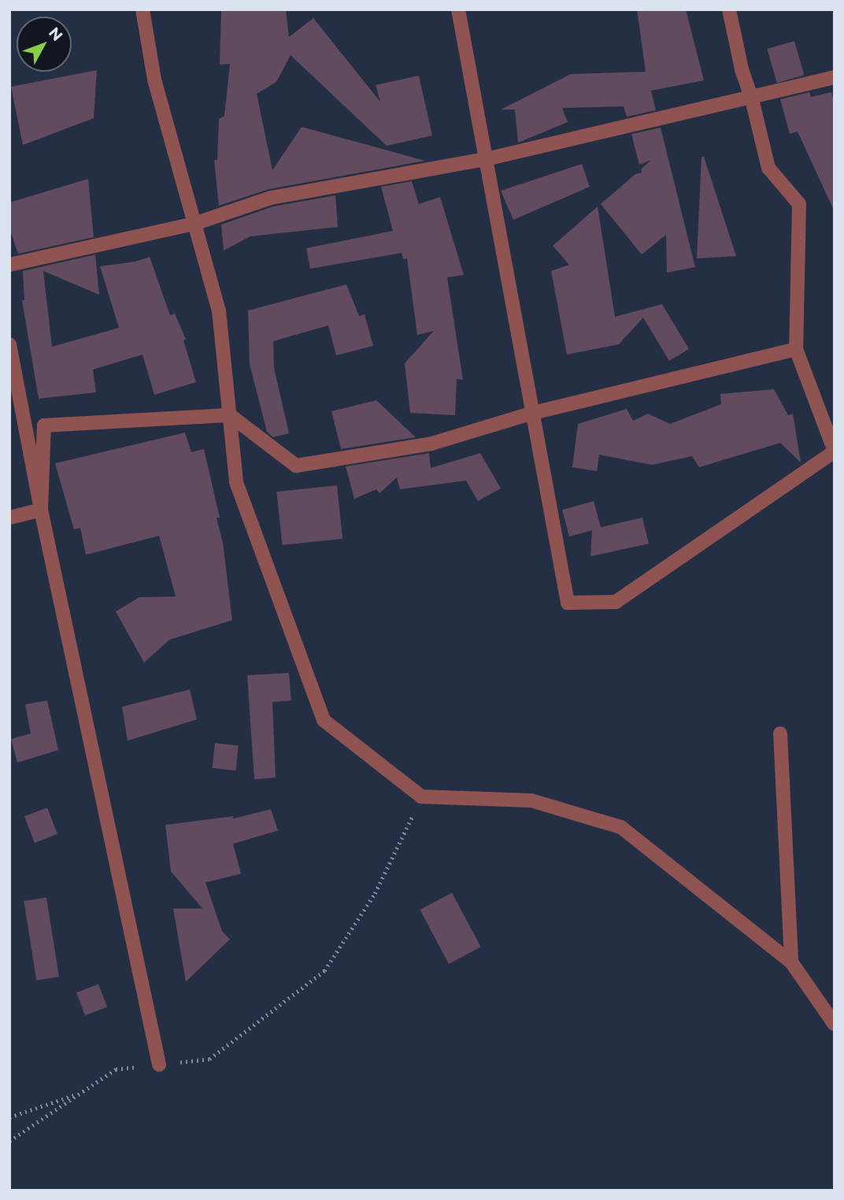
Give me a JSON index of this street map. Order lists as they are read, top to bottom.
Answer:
{
  "north": "top right"
}
